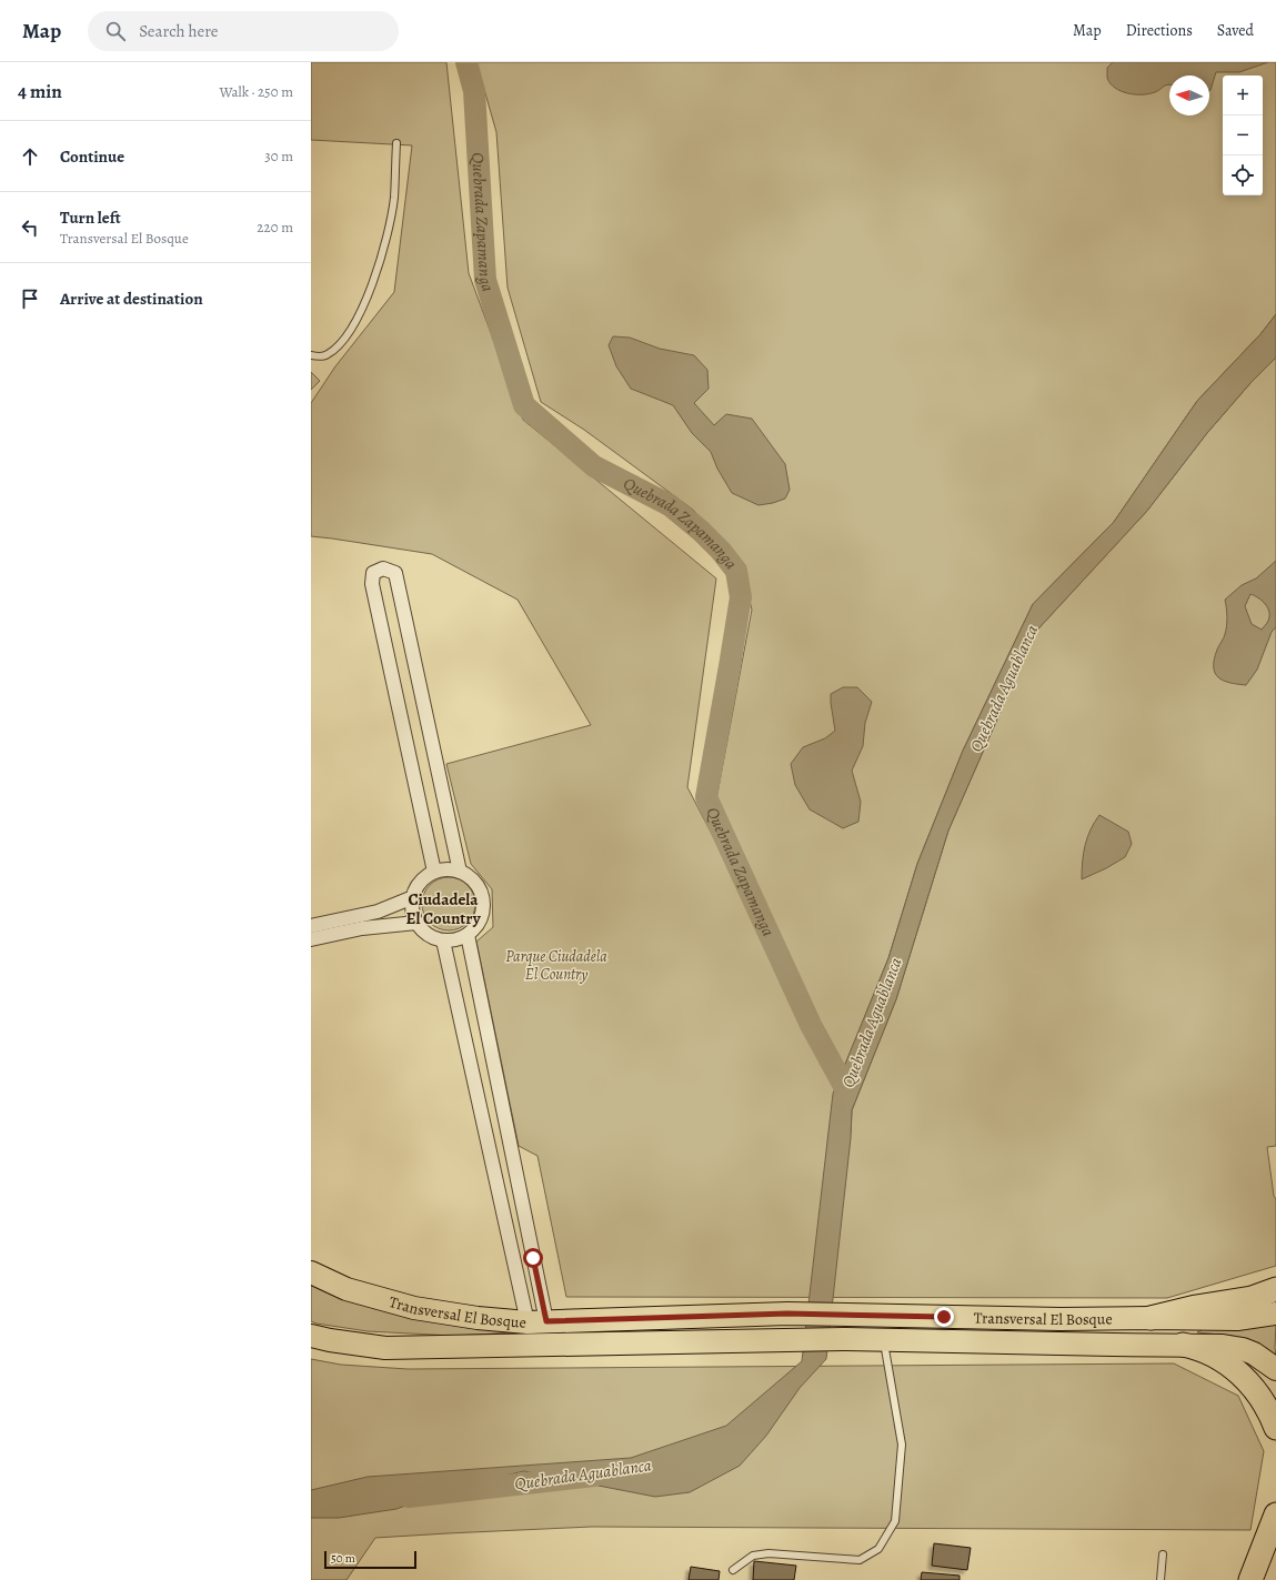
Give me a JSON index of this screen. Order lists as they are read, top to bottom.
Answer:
{
  "streets": {
    "main road": ["Transversal El Bosque"]
  },
  "districts": ["Ciudadela El Country"],
  "water": ["Quebrada Zapamanga", "Quebrada Aguablanca"],
  "parks": ["Parque Ciudadela El Country"],
  "scale_bar": "50 m",
  "north": "left",
  "page": {
    "header": "Map",
    "search": "Search here",
    "nav": ["Map", "Directions", "Saved"],
    "heading": ["4 min", "Walk · 250 m"],
    "map_buttons": ["+", "−"],
    "list": [
      ["Continue", "30 m"],
      ["Turn left", "Transversal El Bosque", "220 m"],
      "Arrive at destination"
    ],
    "scale": "50 m"
  }
}
